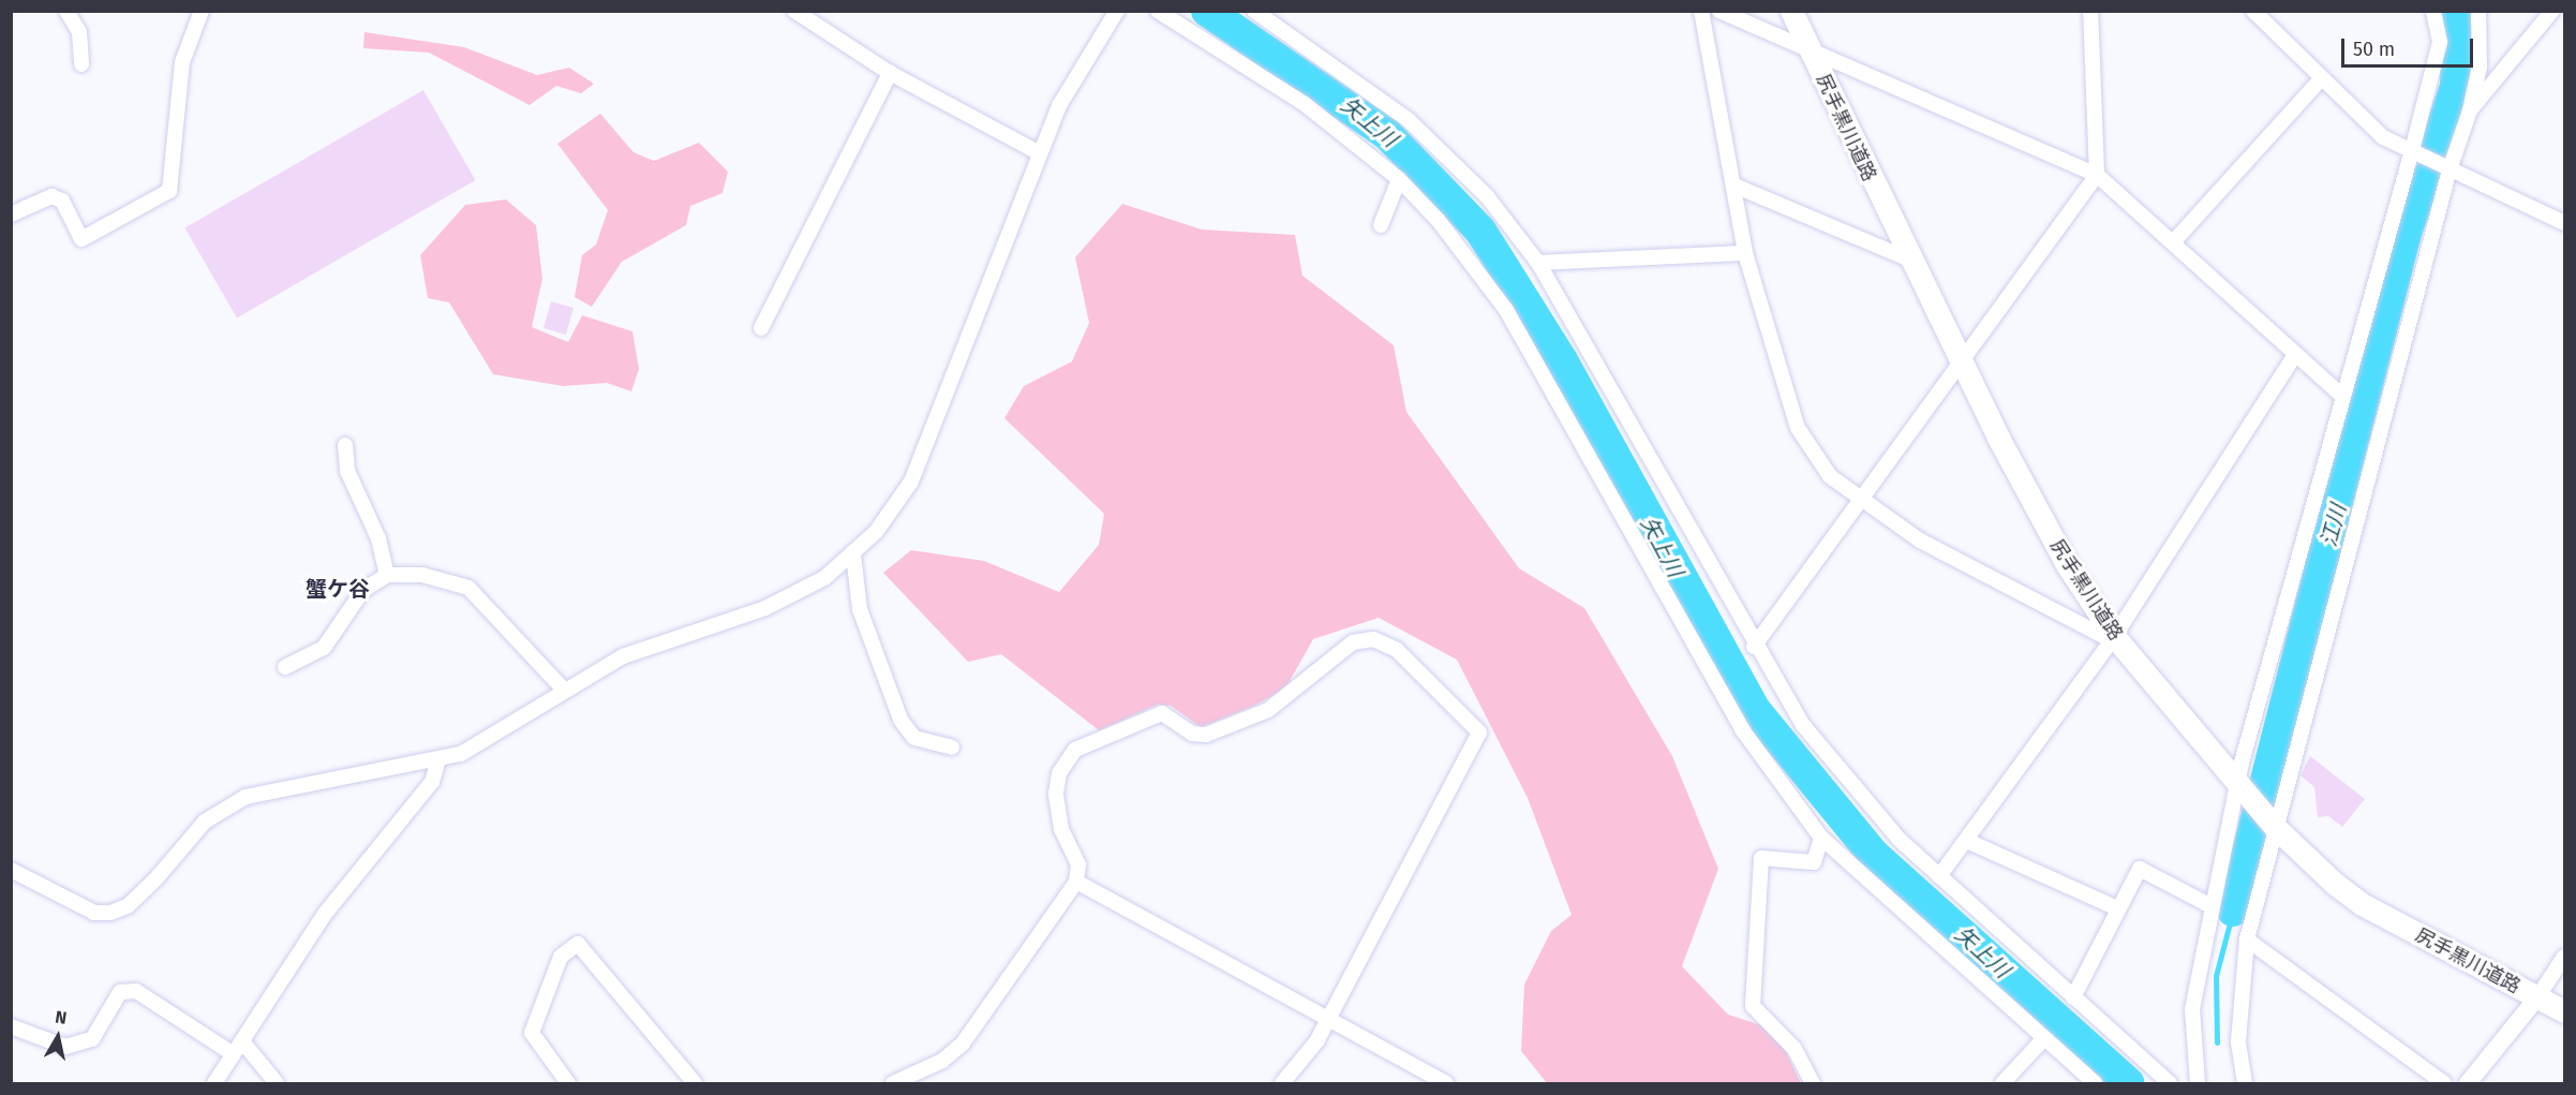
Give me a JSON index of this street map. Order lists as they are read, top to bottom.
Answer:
{
  "streets": {
    "main road": ["尻手黒川道路"]
  },
  "districts": ["蟹ケ谷"],
  "water": ["矢上川", "江川"],
  "scale_bar": "50 m",
  "north": "top"
}
